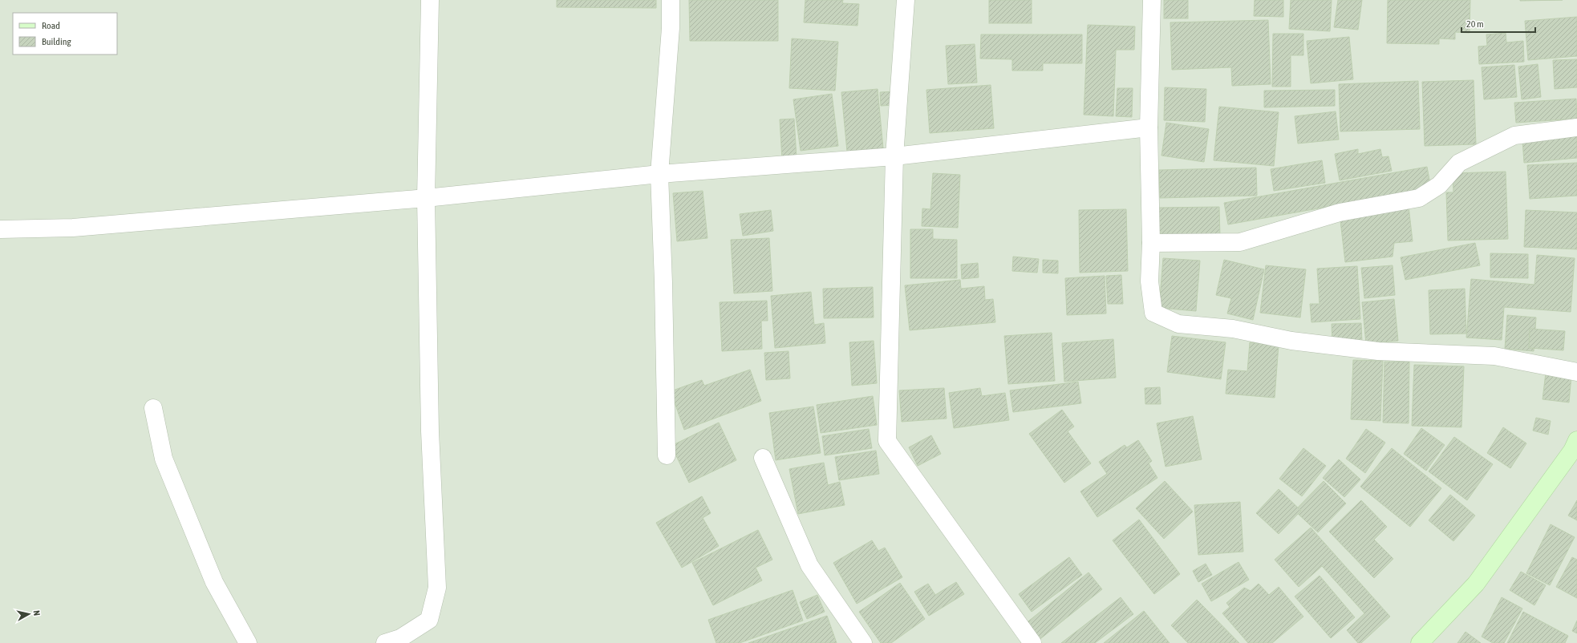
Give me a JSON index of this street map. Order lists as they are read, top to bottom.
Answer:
{
  "legend": ["Road", "Building"],
  "scale_bar": "20 m",
  "north": "right"
}
